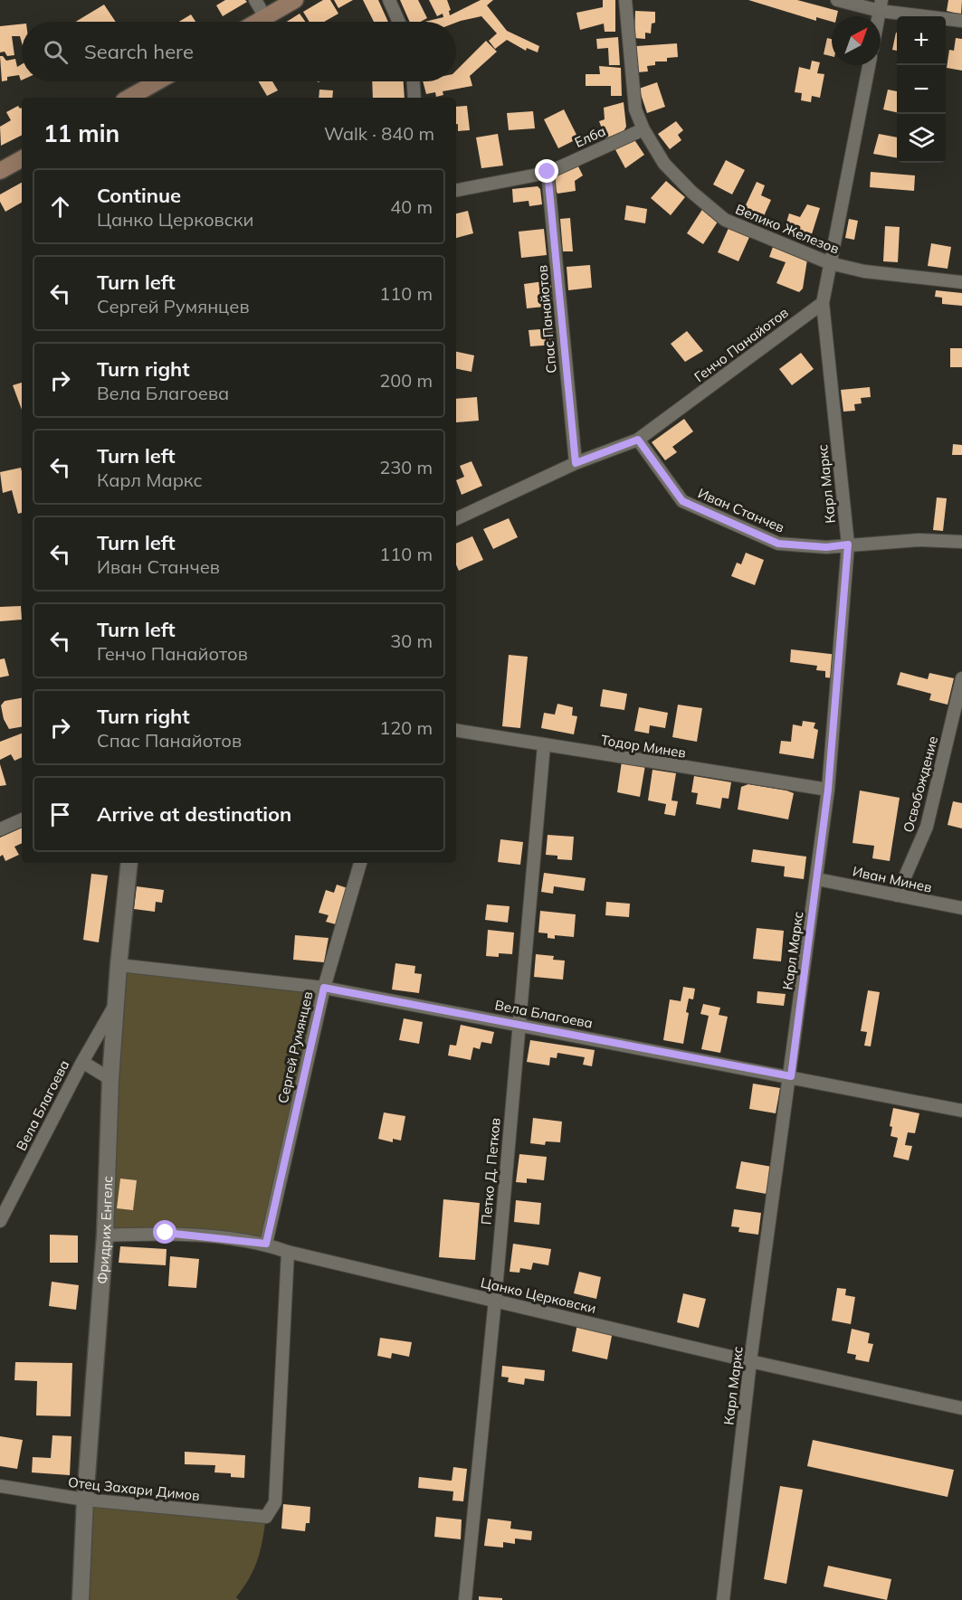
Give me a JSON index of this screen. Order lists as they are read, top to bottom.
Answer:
{
  "streets": {
    "street": [
      "Елба",
      "Велико Железов",
      "Спас Панайотов",
      "Генчо Панайотов",
      "Карл Маркс",
      "Иван Станчев",
      "Тодор Минев",
      "Освобождение",
      "Иван Минев",
      "Вела Благоева",
      "Сергей Румянцев",
      "Петко Д. Петков",
      "Фридрих Енгелс",
      "Цанко Церковски",
      "Отец Захари Димов"
    ]
  },
  "crossings": [
    ["Елба", "Велико Железов"],
    ["Елба", "Спас Панайотов"],
    ["Спас Панайотов", "Генчо Панайотов"],
    ["Генчо Панайотов", "Карл Маркс"],
    ["Генчо Панайотов", "Иван Станчев"],
    ["Карл Маркс", "Иван Станчев"],
    ["Карл Маркс", "Тодор Минев"],
    ["Карл Маркс", "Иван Минев"],
    ["Карл Маркс", "Вела Благоева"],
    ["Карл Маркс", "Цанко Церковски"],
    ["Тодор Минев", "Петко Д. Петков"],
    ["Освобождение", "Иван Минев"],
    ["Вела Благоева", "Сергей Румянцев"],
    ["Вела Благоева", "Петко Д. Петков"],
    ["Вела Благоева", "Фридрих Енгелс"],
    ["Сергей Румянцев", "Цанко Церковски"],
    ["Петко Д. Петков", "Цанко Церковски"],
    ["Фридрих Енгелс", "Цанко Церковски"],
    ["Фридрих Енгелс", "Отец Захари Димов"],
    ["Цанко Церковски", "Отец Захари Димов"]
  ],
  "north": "top right",
  "page": {
    "map_buttons": ["+", "−"],
    "search": "Search here",
    "heading": ["11 min", "Walk · 840 m"],
    "list": [
      ["Continue", "Цанко Церковски", "40 m"],
      ["Turn left", "Сергей Румянцев", "110 m"],
      ["Turn right", "Вела Благоева", "200 m"],
      ["Turn left", "Карл Маркс", "230 m"],
      ["Turn left", "Иван Станчев", "110 m"],
      ["Turn left", "Генчо Панайотов", "30 m"],
      ["Turn right", "Спас Панайотов", "120 m"],
      "Arrive at destination"
    ]
  }
}
